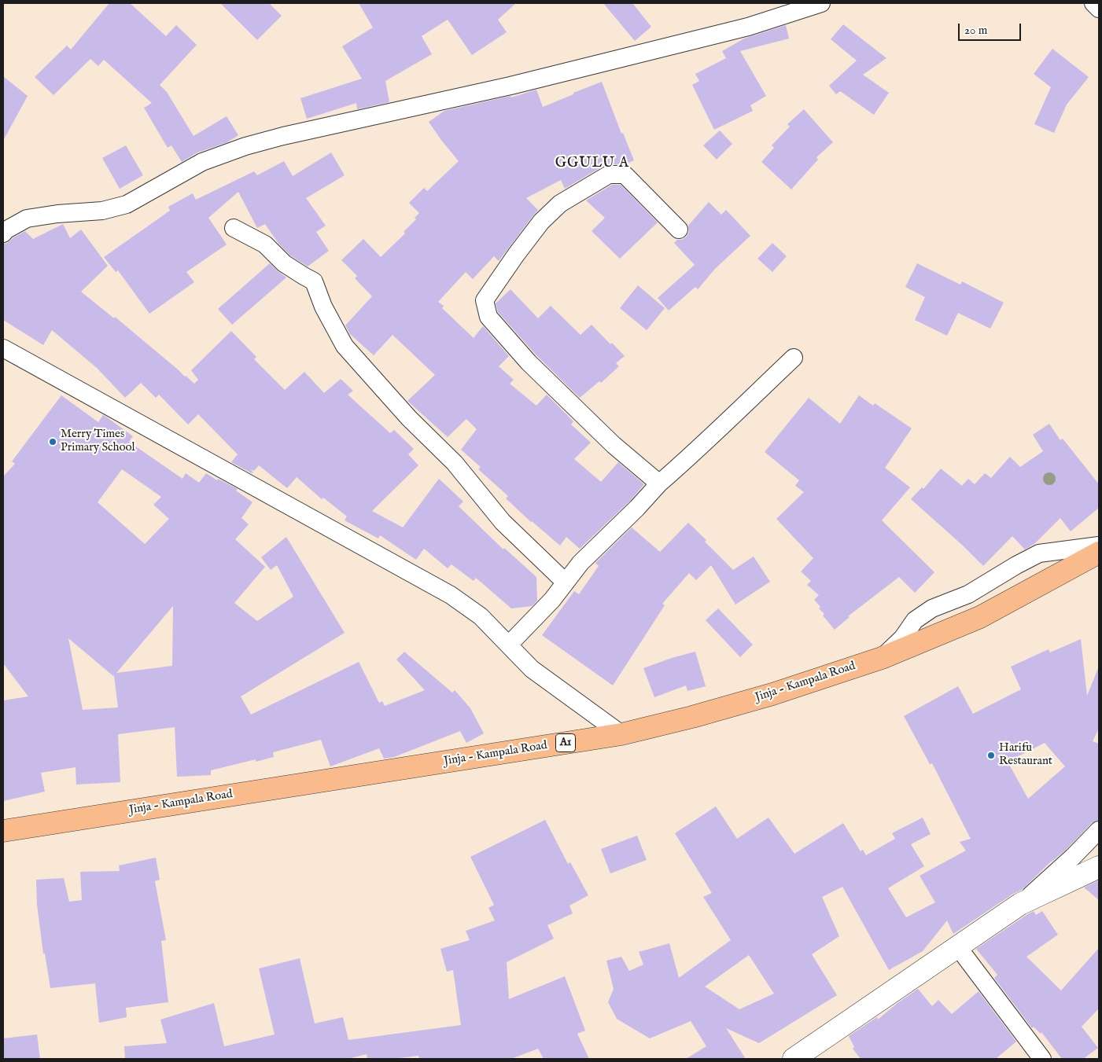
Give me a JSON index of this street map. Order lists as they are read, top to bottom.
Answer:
{
  "streets": {
    "highway": ["Jinja - Kampala Road", "A1"]
  },
  "districts": ["GGULU A"],
  "places": ["Merry Times Primary School", "Harifu Restaurant"],
  "scale_bar": "20 m"
}
